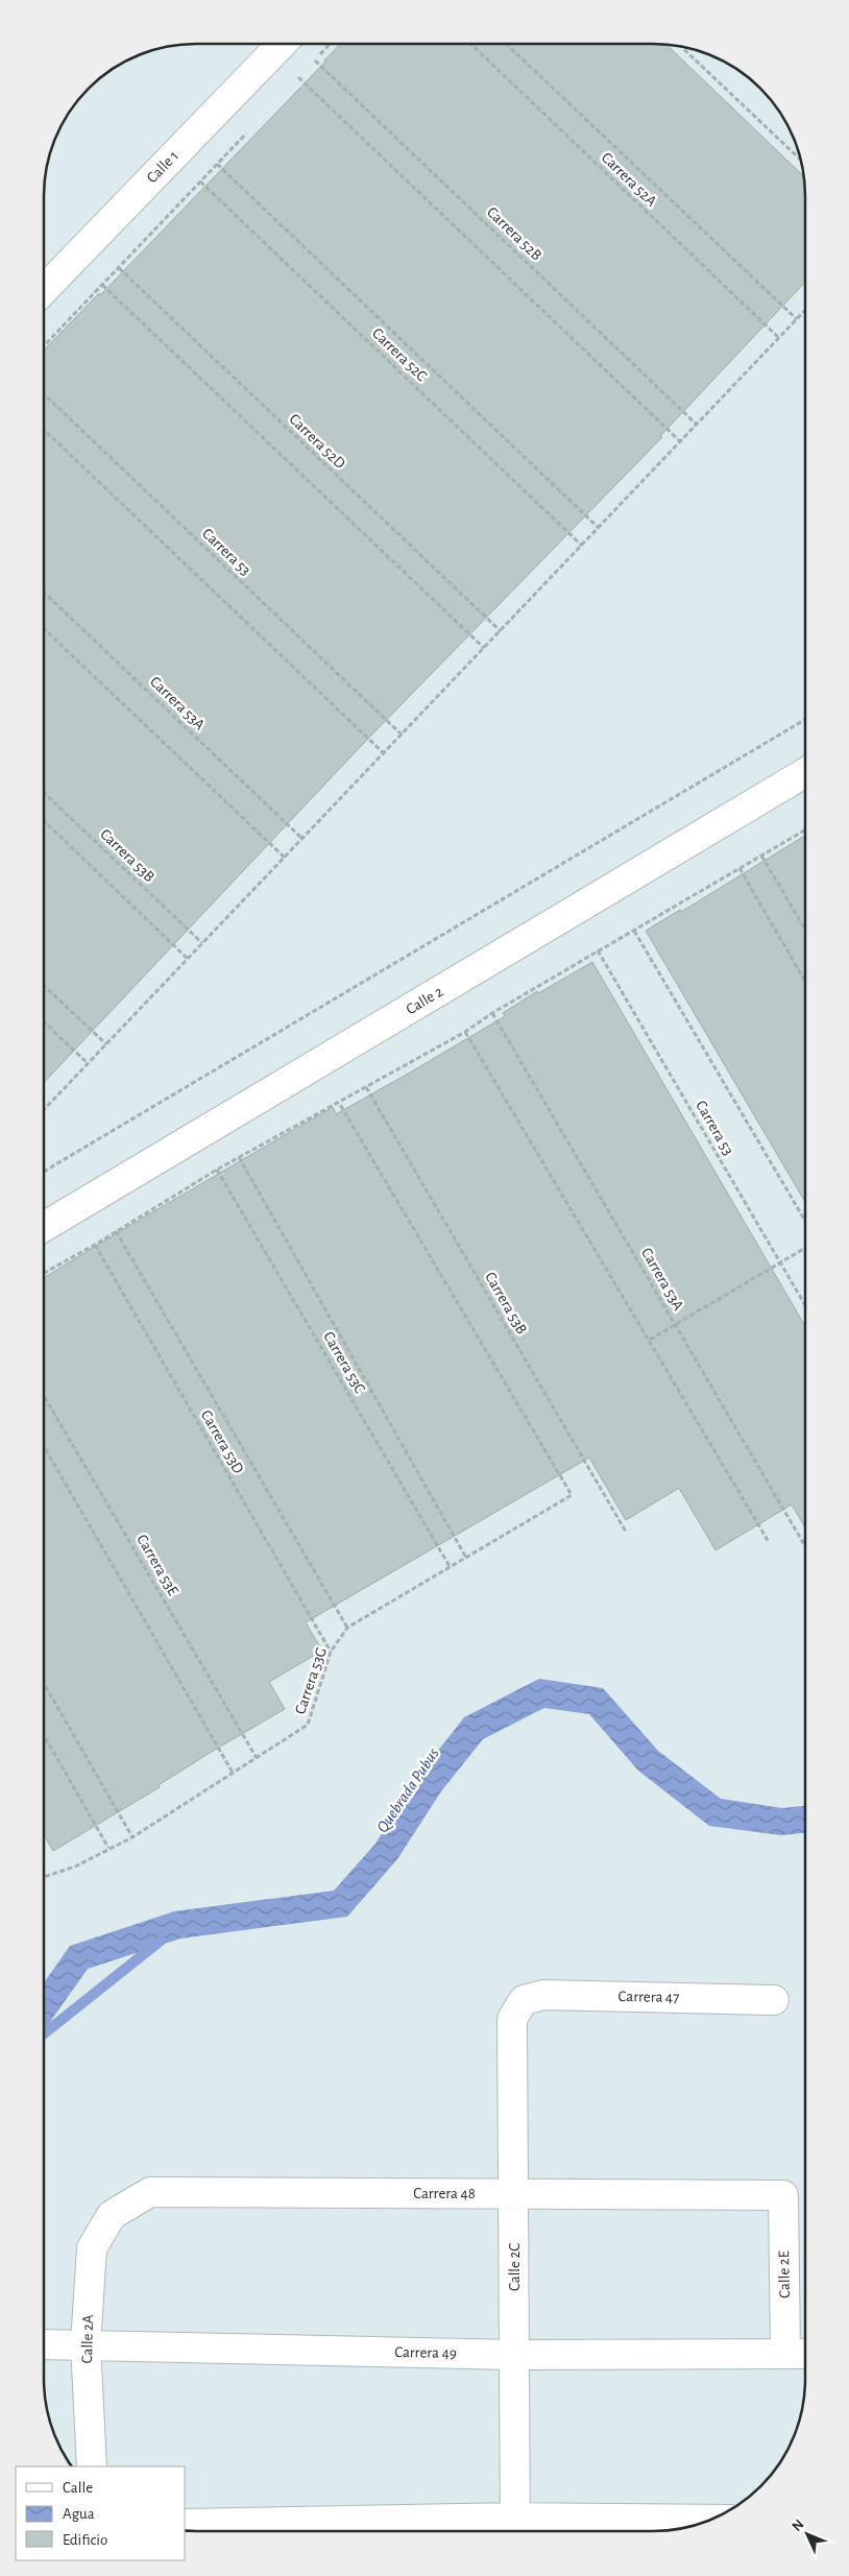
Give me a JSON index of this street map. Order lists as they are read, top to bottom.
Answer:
{
  "streets": {
    "street": [
      "Calle 1",
      "Calle 2",
      "Carrera 47",
      "Carrera 48",
      "Calle 2C",
      "Calle 2E",
      "Calle 2A",
      "Carrera 49"
    ],
    "path": [
      "Carrera 52A",
      "Carrera 52B",
      "Carrera 52C",
      "Carrera 52D",
      "Carrera 53",
      "Carrera 53A",
      "Carrera 53B",
      "Carrera 53C",
      "Carrera 53D",
      "Carrera 53E",
      "Carrera 53G"
    ]
  },
  "crossings": [
    ["Carrera 53C", "Carrera 53G"],
    ["Carrera 53D", "Carrera 53G"],
    ["Carrera 53E", "Carrera 53G"],
    ["Carrera 47", "Calle 2C"],
    ["Carrera 48", "Calle 2C"],
    ["Carrera 48", "Calle 2E"],
    ["Carrera 48", "Calle 2A"],
    ["Calle 2C", "Carrera 49"],
    ["Calle 2E", "Carrera 49"],
    ["Calle 2A", "Carrera 49"]
  ],
  "water": ["Quebrada Pubus"],
  "legend": ["Calle", "Agua", "Edificio"],
  "north": "top left"
}
